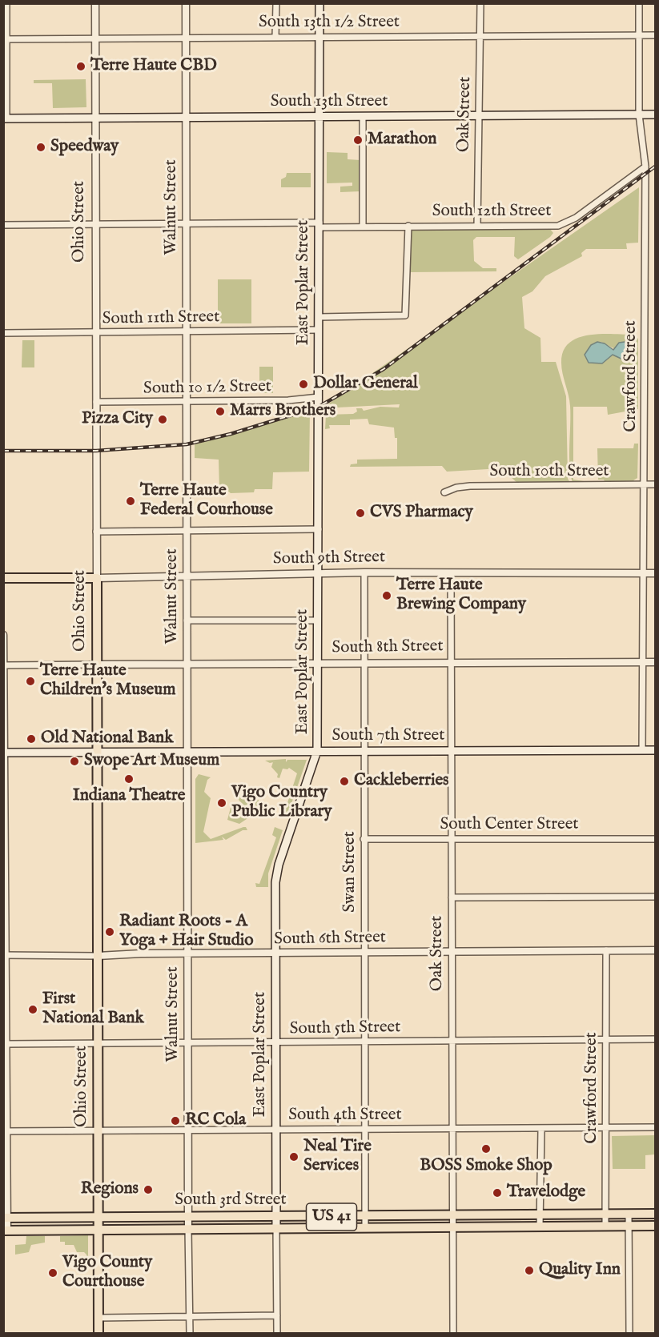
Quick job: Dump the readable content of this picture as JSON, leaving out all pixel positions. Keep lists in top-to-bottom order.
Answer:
{
  "streets": {
    "main road": [
      "South 13th Street",
      "Ohio Street",
      "East Poplar Street",
      "South 9th Street",
      "South 7th Street",
      "South 3rd Street",
      "US 41"
    ],
    "street": [
      "South 13th 1/2 Street",
      "Oak Street",
      "Walnut Street",
      "South 12th Street",
      "South 11th Street",
      "Crawford Street",
      "South 10 1/2 Street",
      "South 10th Street",
      "South 8th Street",
      "South Center Street",
      "Swan Street",
      "South 6th Street",
      "South 5th Street",
      "South 4th Street"
    ]
  },
  "crossings": [
    ["South 13th 1/2 Street", "Oak Street"],
    ["South 13th 1/2 Street", "Walnut Street"],
    ["South 13th 1/2 Street", "Ohio Street"],
    ["South 13th 1/2 Street", "East Poplar Street"],
    ["South 13th 1/2 Street", "Crawford Street"],
    ["South 13th Street", "Oak Street"],
    ["South 13th Street", "Walnut Street"],
    ["South 13th Street", "Ohio Street"],
    ["South 13th Street", "East Poplar Street"],
    ["South 13th Street", "Crawford Street"],
    ["Oak Street", "South 12th Street"],
    ["Oak Street", "South 9th Street"],
    ["Oak Street", "South 8th Street"],
    ["Oak Street", "South 7th Street"],
    ["Oak Street", "South Center Street"],
    ["Oak Street", "South 6th Street"],
    ["Oak Street", "South 5th Street"],
    ["Oak Street", "South 4th Street"],
    ["Oak Street", "South 3rd Street"],
    ["Walnut Street", "South 12th Street"],
    ["Walnut Street", "South 11th Street"],
    ["Walnut Street", "South 10 1/2 Street"],
    ["Walnut Street", "South 9th Street"],
    ["Walnut Street", "South 8th Street"],
    ["Walnut Street", "South 7th Street"],
    ["Walnut Street", "South 6th Street"],
    ["Walnut Street", "South 5th Street"],
    ["Walnut Street", "South 4th Street"],
    ["Walnut Street", "South 3rd Street"],
    ["South 12th Street", "Ohio Street"],
    ["South 12th Street", "East Poplar Street"],
    ["South 12th Street", "Crawford Street"],
    ["Ohio Street", "South 11th Street"],
    ["Ohio Street", "South 10 1/2 Street"],
    ["Ohio Street", "South 9th Street"],
    ["Ohio Street", "South 8th Street"],
    ["Ohio Street", "South 7th Street"],
    ["Ohio Street", "South 6th Street"],
    ["Ohio Street", "South 5th Street"],
    ["Ohio Street", "South 4th Street"],
    ["Ohio Street", "South 3rd Street"],
    ["East Poplar Street", "South 11th Street"],
    ["East Poplar Street", "South 10 1/2 Street"],
    ["East Poplar Street", "South 9th Street"],
    ["East Poplar Street", "South 8th Street"],
    ["East Poplar Street", "South 7th Street"],
    ["East Poplar Street", "South 6th Street"],
    ["East Poplar Street", "South 5th Street"],
    ["East Poplar Street", "South 4th Street"],
    ["East Poplar Street", "South 3rd Street"],
    ["Crawford Street", "South 10th Street"],
    ["Crawford Street", "South 9th Street"],
    ["Crawford Street", "South 8th Street"],
    ["Crawford Street", "South 7th Street"],
    ["Crawford Street", "South 6th Street"],
    ["Crawford Street", "South 5th Street"],
    ["Crawford Street", "South 4th Street"],
    ["Crawford Street", "South 3rd Street"],
    ["South 9th Street", "Swan Street"],
    ["South 8th Street", "Swan Street"],
    ["South 7th Street", "Swan Street"],
    ["South Center Street", "Swan Street"],
    ["Swan Street", "South 6th Street"],
    ["Swan Street", "South 5th Street"],
    ["Swan Street", "South 4th Street"],
    ["Swan Street", "South 3rd Street"]
  ],
  "places": [
    "Terre Haute CBD",
    "Marathon",
    "Speedway",
    "Dollar General",
    "Marrs Brothers",
    "Pizza City",
    "Terre Haute Federal Courhouse",
    "CVS Pharmacy",
    "Terre Haute Brewing Company",
    "Terre Haute Children's Museum",
    "Old National Bank",
    "Swope Art Museum",
    "Indiana Theatre",
    "Cackleberries",
    "Vigo Country Public Library",
    "Radiant Roots - A Yoga + Hair Studio",
    "First National Bank",
    "RC Cola",
    "BOSS Smoke Shop",
    "Neal Tire Services",
    "Regions",
    "Travelodge",
    "Quality Inn",
    "Vigo County Courthouse"
  ]
}
